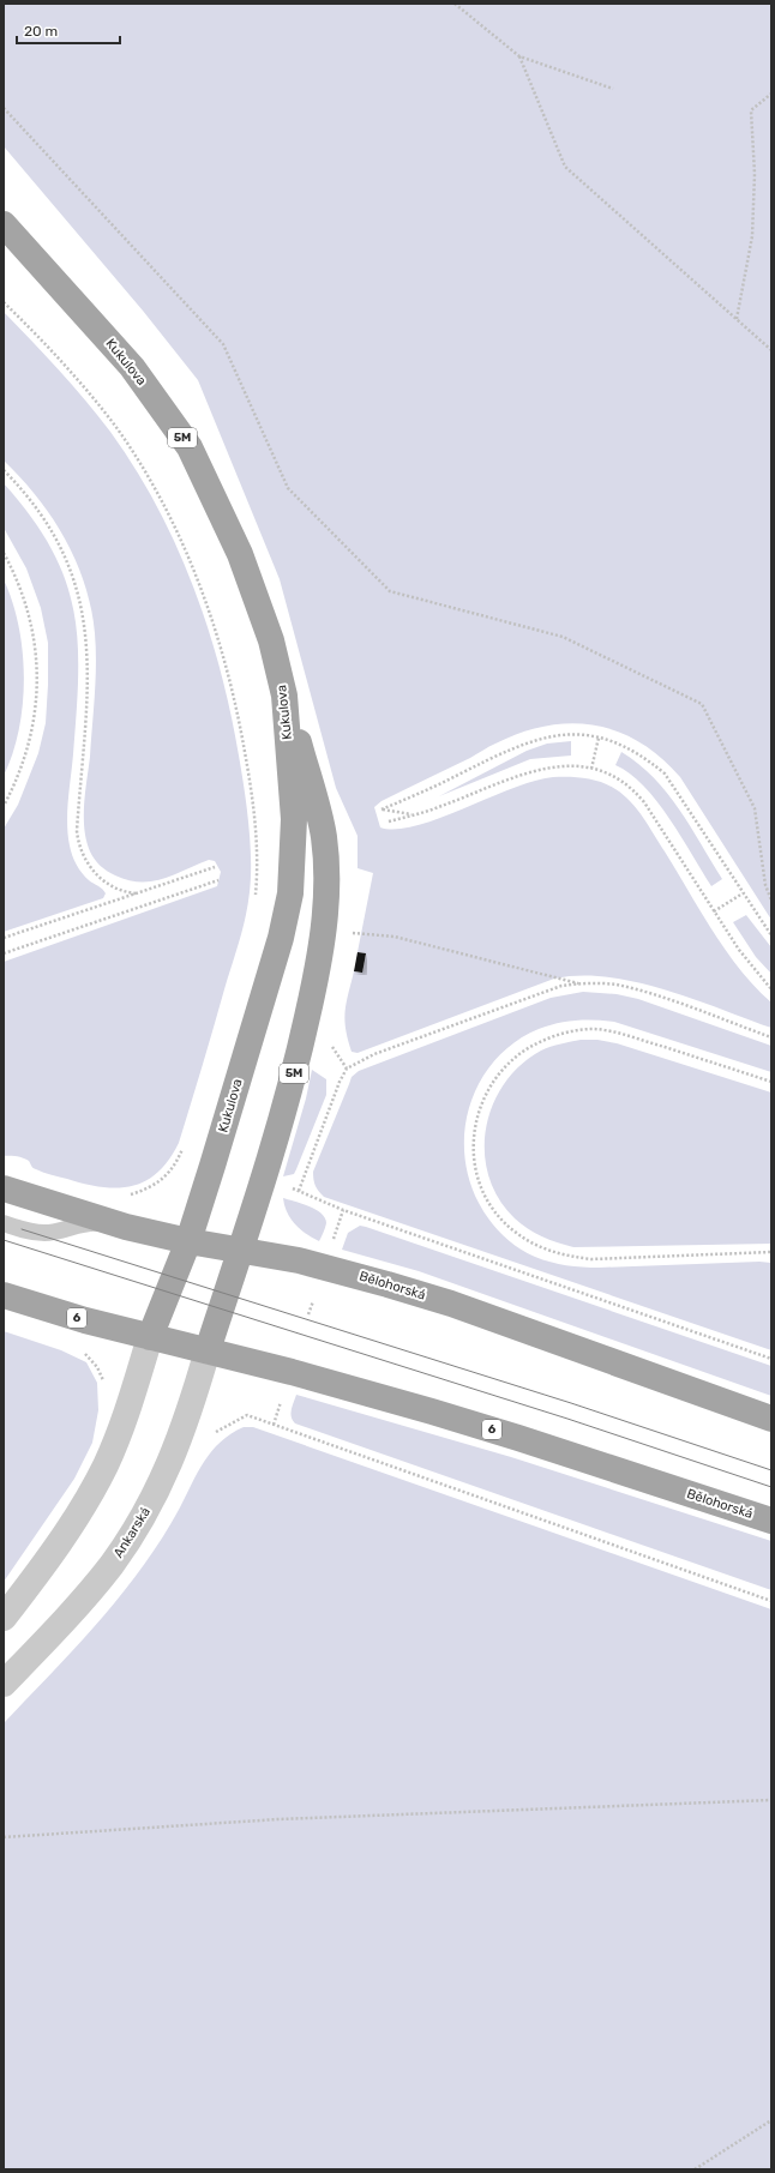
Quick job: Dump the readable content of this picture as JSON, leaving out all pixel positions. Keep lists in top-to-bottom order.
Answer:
{
  "streets": {
    "main road": [
      "Kukulova",
      "5M",
      "Bělohorská",
      "6"
    ],
    "street": ["Ankarská"]
  },
  "crossings": [
    ["Kukulova", "5M"],
    ["Kukulova", "Bělohorská"],
    ["5M", "Bělohorská"],
    ["5M", "Ankarská"],
    ["Bělohorská", "Ankarská"]
  ],
  "scale_bar": "20 m"
}
